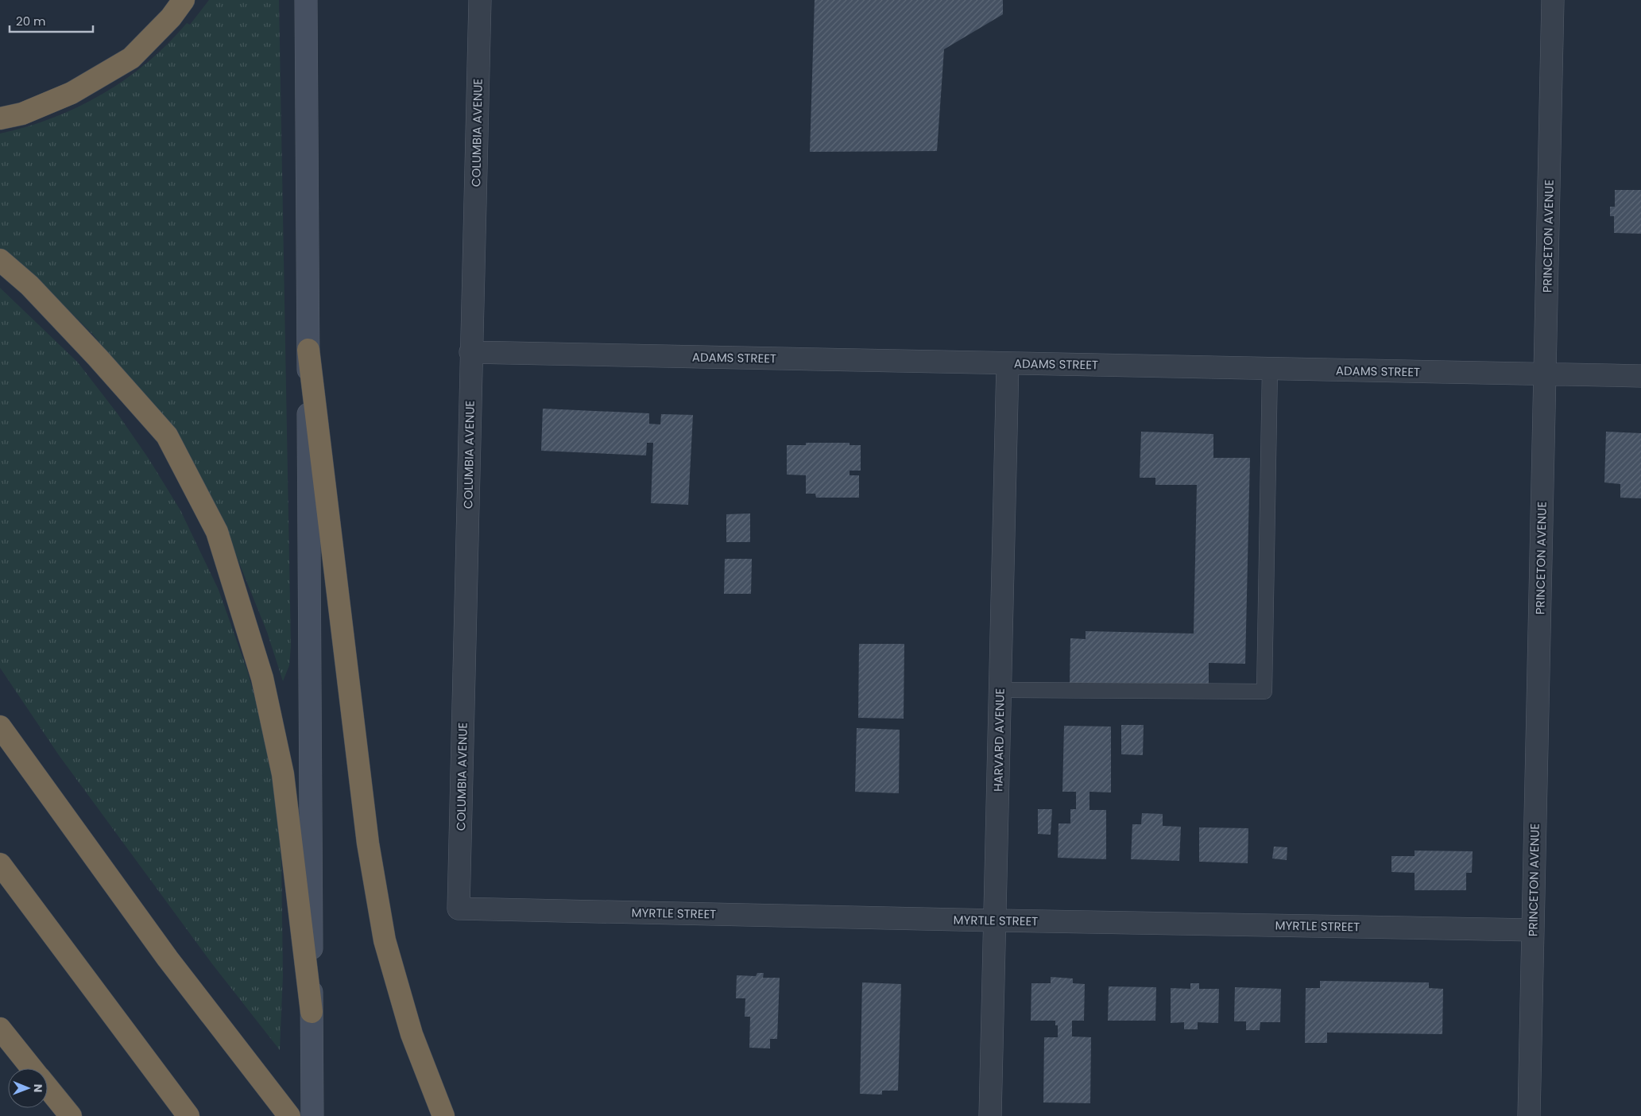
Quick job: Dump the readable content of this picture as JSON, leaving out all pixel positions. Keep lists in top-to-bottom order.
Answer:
{
  "streets": {
    "street": [
      "COLUMBIA AVENUE",
      "PRINCETON AVENUE",
      "ADAMS STREET",
      "HARVARD AVENUE",
      "MYRTLE STREET"
    ]
  },
  "crossings": [
    ["COLUMBIA AVENUE", "ADAMS STREET"],
    ["COLUMBIA AVENUE", "MYRTLE STREET"],
    ["PRINCETON AVENUE", "ADAMS STREET"],
    ["PRINCETON AVENUE", "MYRTLE STREET"],
    ["ADAMS STREET", "HARVARD AVENUE"],
    ["HARVARD AVENUE", "MYRTLE STREET"]
  ],
  "scale_bar": "20 m",
  "north": "right"
}
